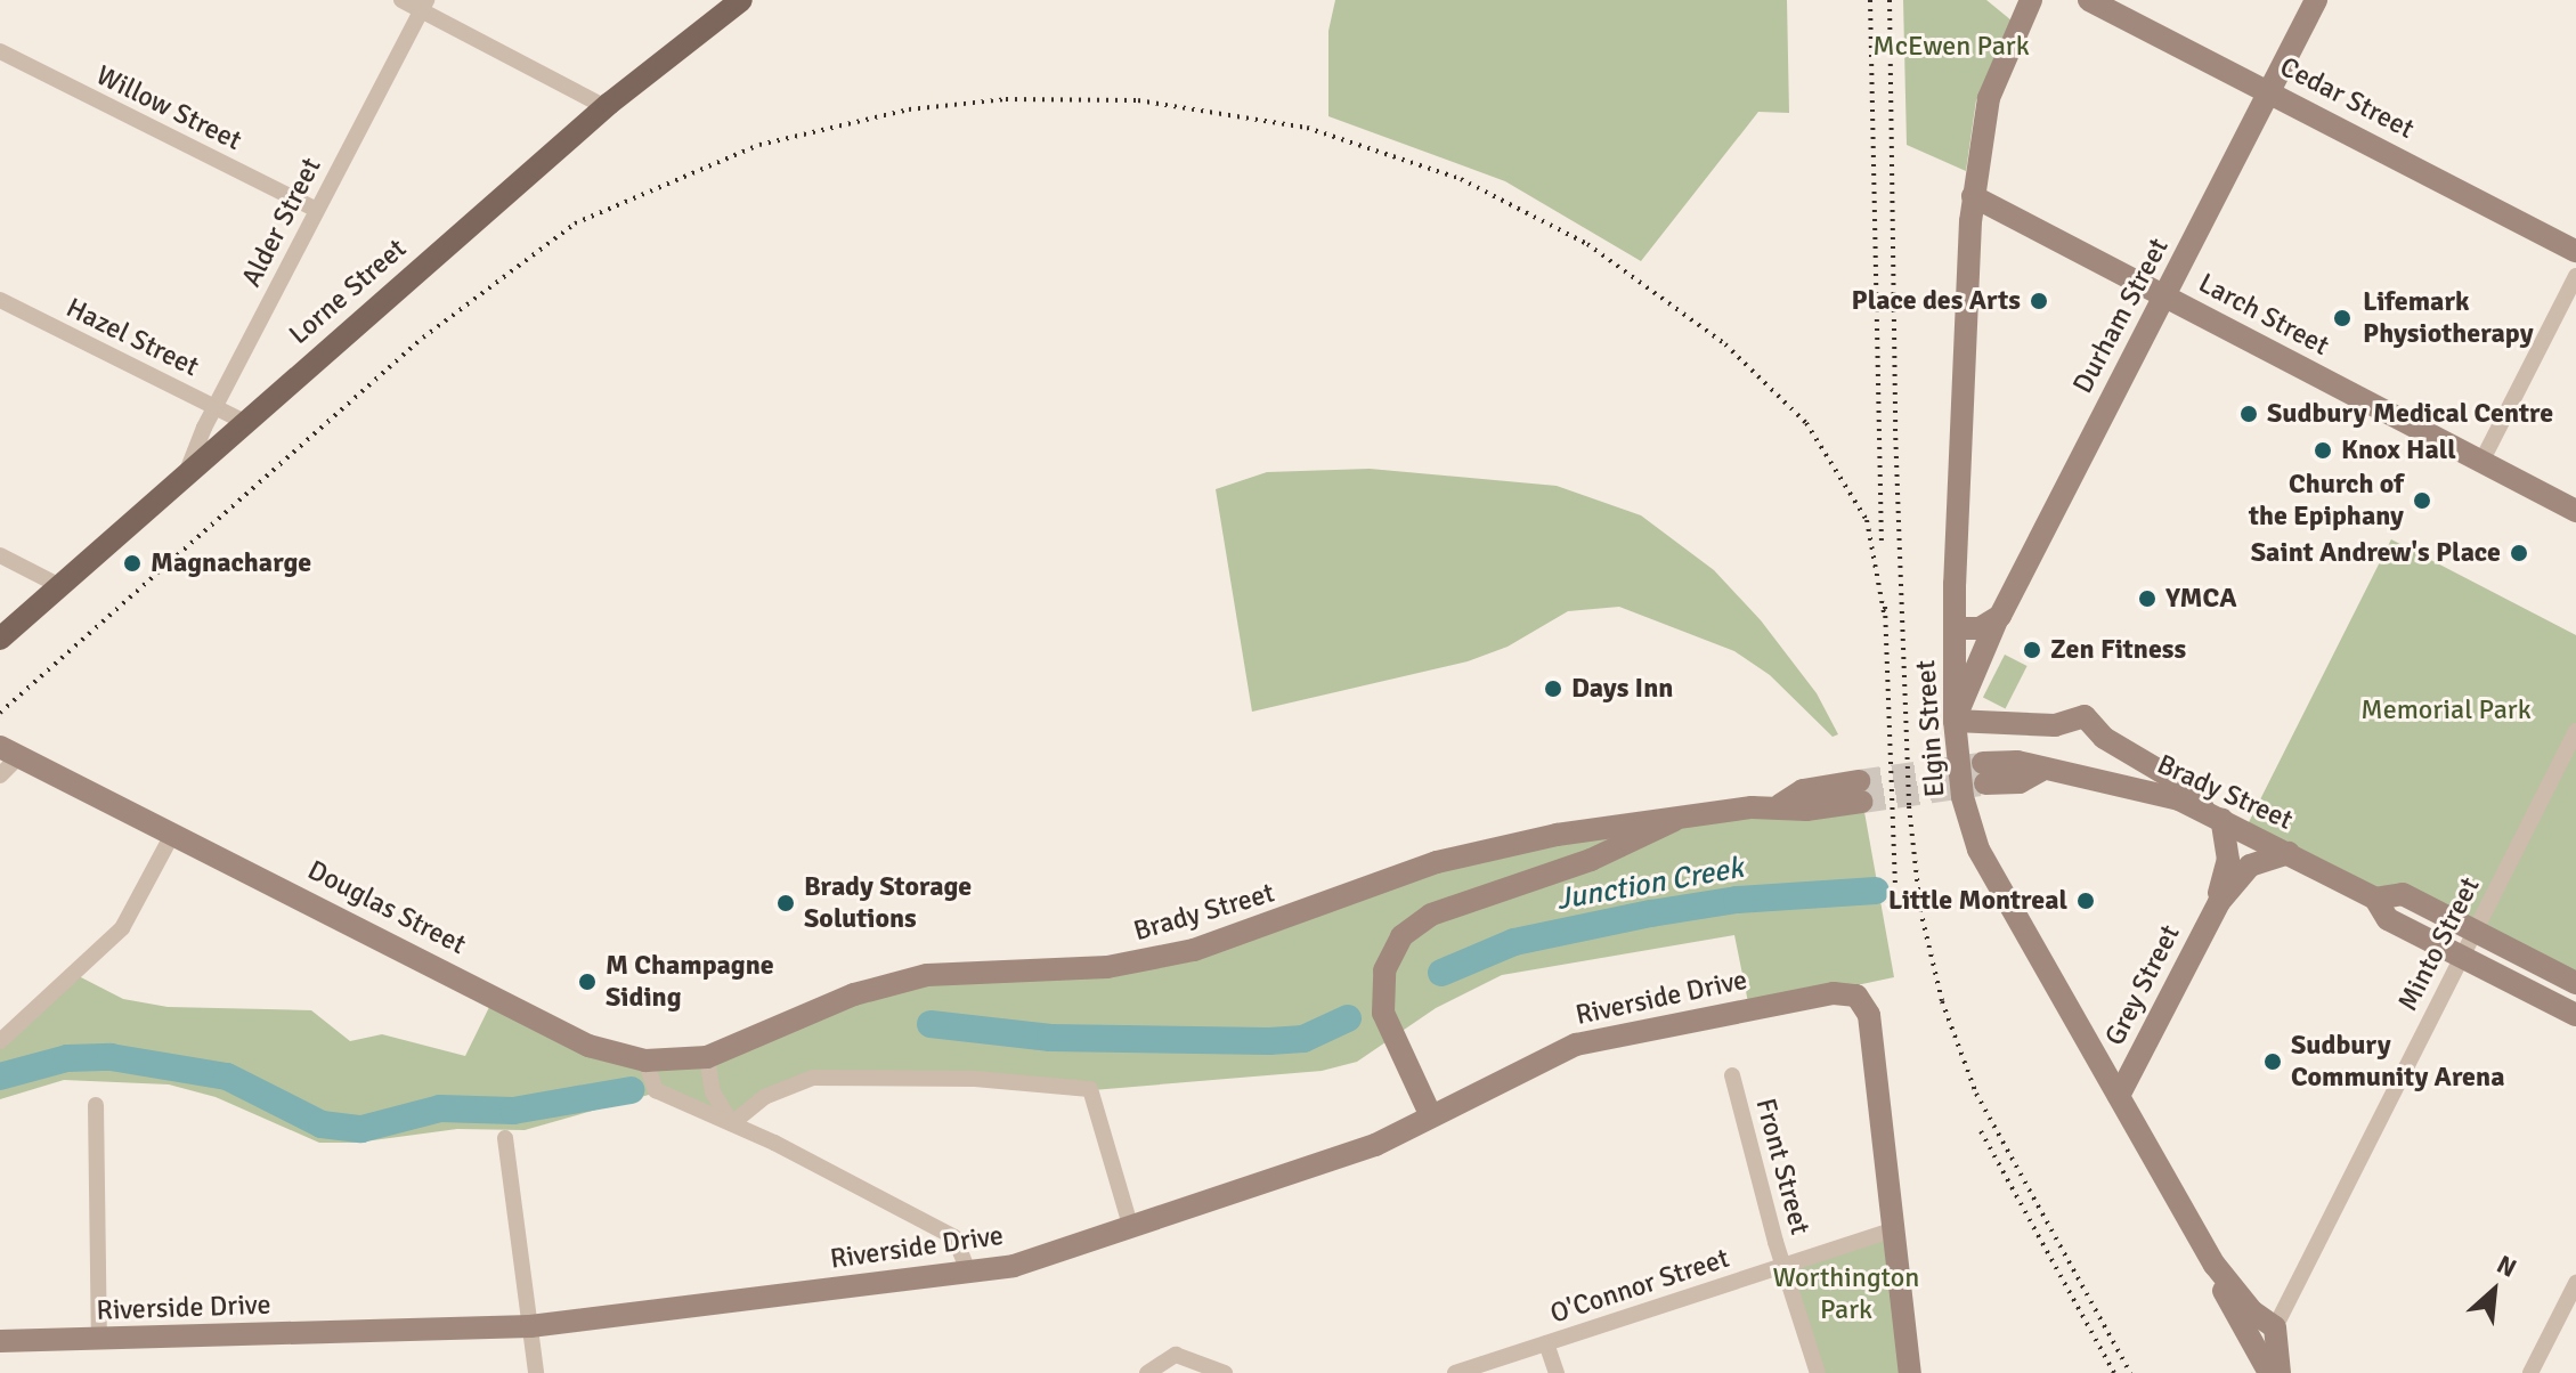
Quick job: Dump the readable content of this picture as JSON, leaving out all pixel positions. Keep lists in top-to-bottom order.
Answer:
{
  "streets": {
    "main road": ["Lorne Street"],
    "street": [
      "Cedar Street",
      "Willow Street",
      "Alder Street",
      "Larch Street",
      "Durham Street",
      "Hazel Street",
      "Elgin Street",
      "Brady Street",
      "Douglas Street",
      "Minto Street",
      "Grey Street",
      "Riverside Drive",
      "Front Street",
      "O'Connor Street"
    ]
  },
  "crossings": [
    ["Cedar Street", "Durham Street"],
    ["Willow Street", "Alder Street"],
    ["Alder Street", "Lorne Street"],
    ["Alder Street", "Hazel Street"],
    ["Lorne Street", "Hazel Street"],
    ["Larch Street", "Durham Street"],
    ["Larch Street", "Elgin Street"],
    ["Durham Street", "Elgin Street"],
    ["Elgin Street", "Minto Street"],
    ["Elgin Street", "Grey Street"],
    ["Brady Street", "Douglas Street"],
    ["Brady Street", "Minto Street"],
    ["Riverside Drive", "O'Connor Street"],
    ["Front Street", "O'Connor Street"]
  ],
  "water": ["Junction Creek"],
  "parks": ["McEwen Park", "Memorial Park", "Worthington Park"],
  "places": [
    "Place des Arts",
    "Lifemark Physiotherapy",
    "Sudbury Medical Centre",
    "Knox Hall",
    "Church of the Epiphany",
    "Saint Andrew's Place",
    "Magnacharge",
    "YMCA",
    "Zen Fitness",
    "Days Inn",
    "Little Montreal",
    "Brady Storage Solutions",
    "M Champagne Siding",
    "Sudbury Community Arena"
  ],
  "north": "top right"
}
